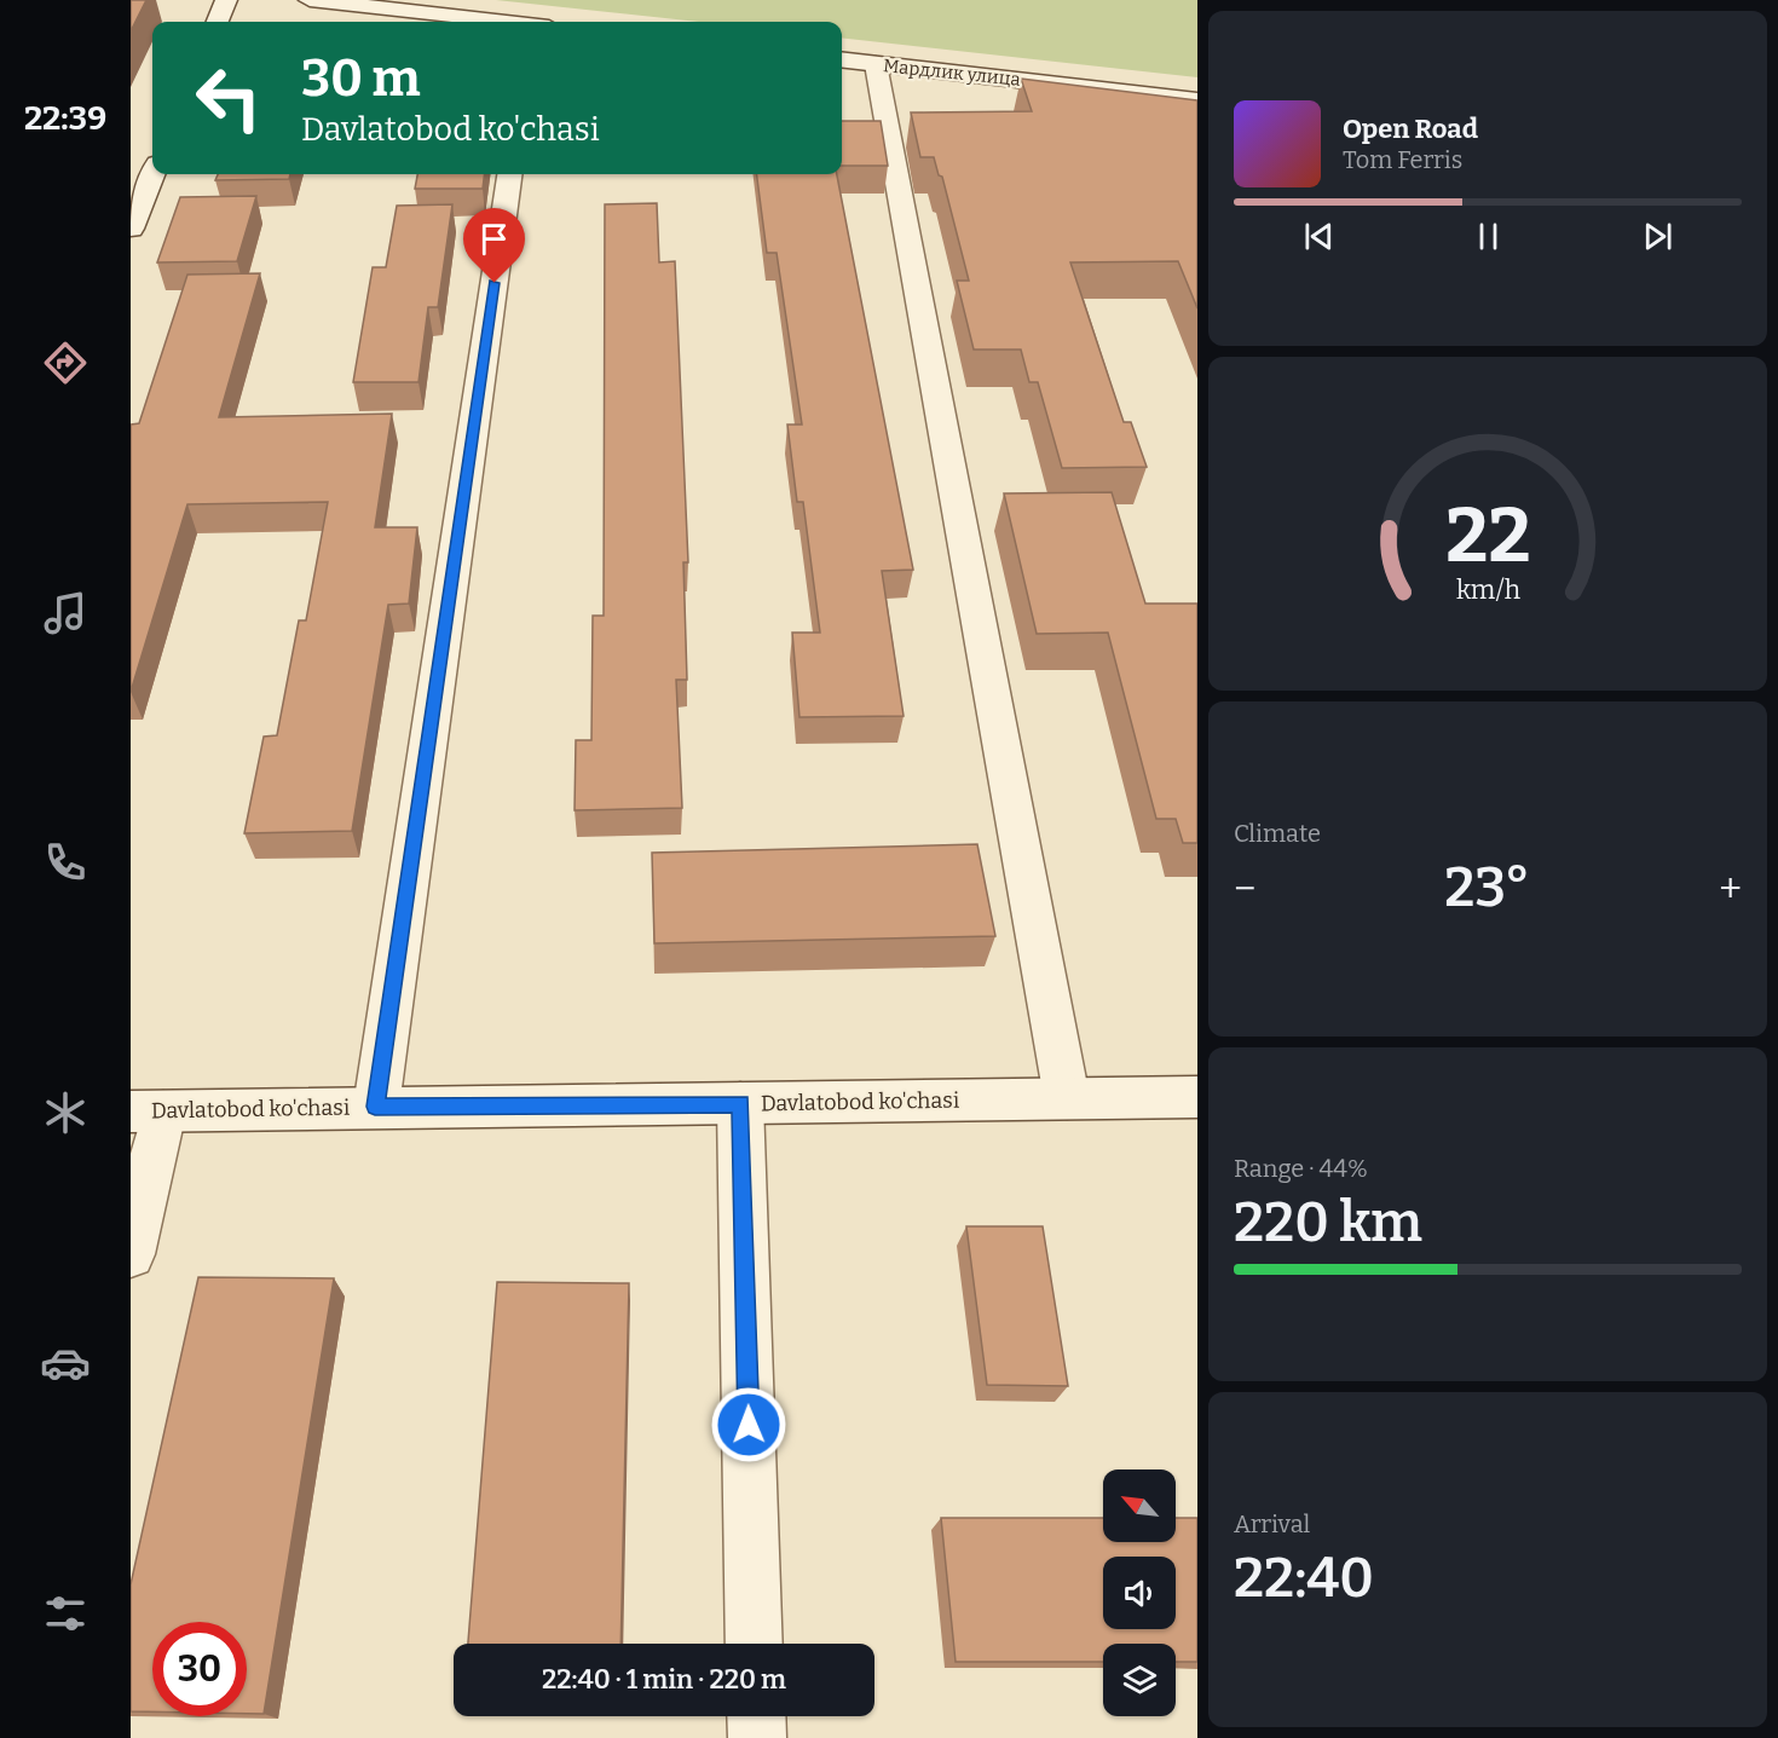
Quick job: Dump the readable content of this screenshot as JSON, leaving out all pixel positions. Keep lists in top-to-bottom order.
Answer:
{
  "streets": {
    "street": ["Мардлик улица", "Davlatobod ko'chasi"]
  },
  "north": "top left",
  "page": {
    "tabs": "22:39",
    "turn": ["30 m", "Davlatobod ko'chasi"],
    "song": ["Open Road", "Tom Ferris"],
    "tile": [
      "Climate",
      ["Range · 44%", "220 km"],
      ["Arrival", "22:40"]
    ],
    "heat": ["−", "23°", "+"],
    "limit": "30",
    "trip": "22:40 · 1 min · 220 m",
    "gauge": ["22", "km/h"]
  }
}
